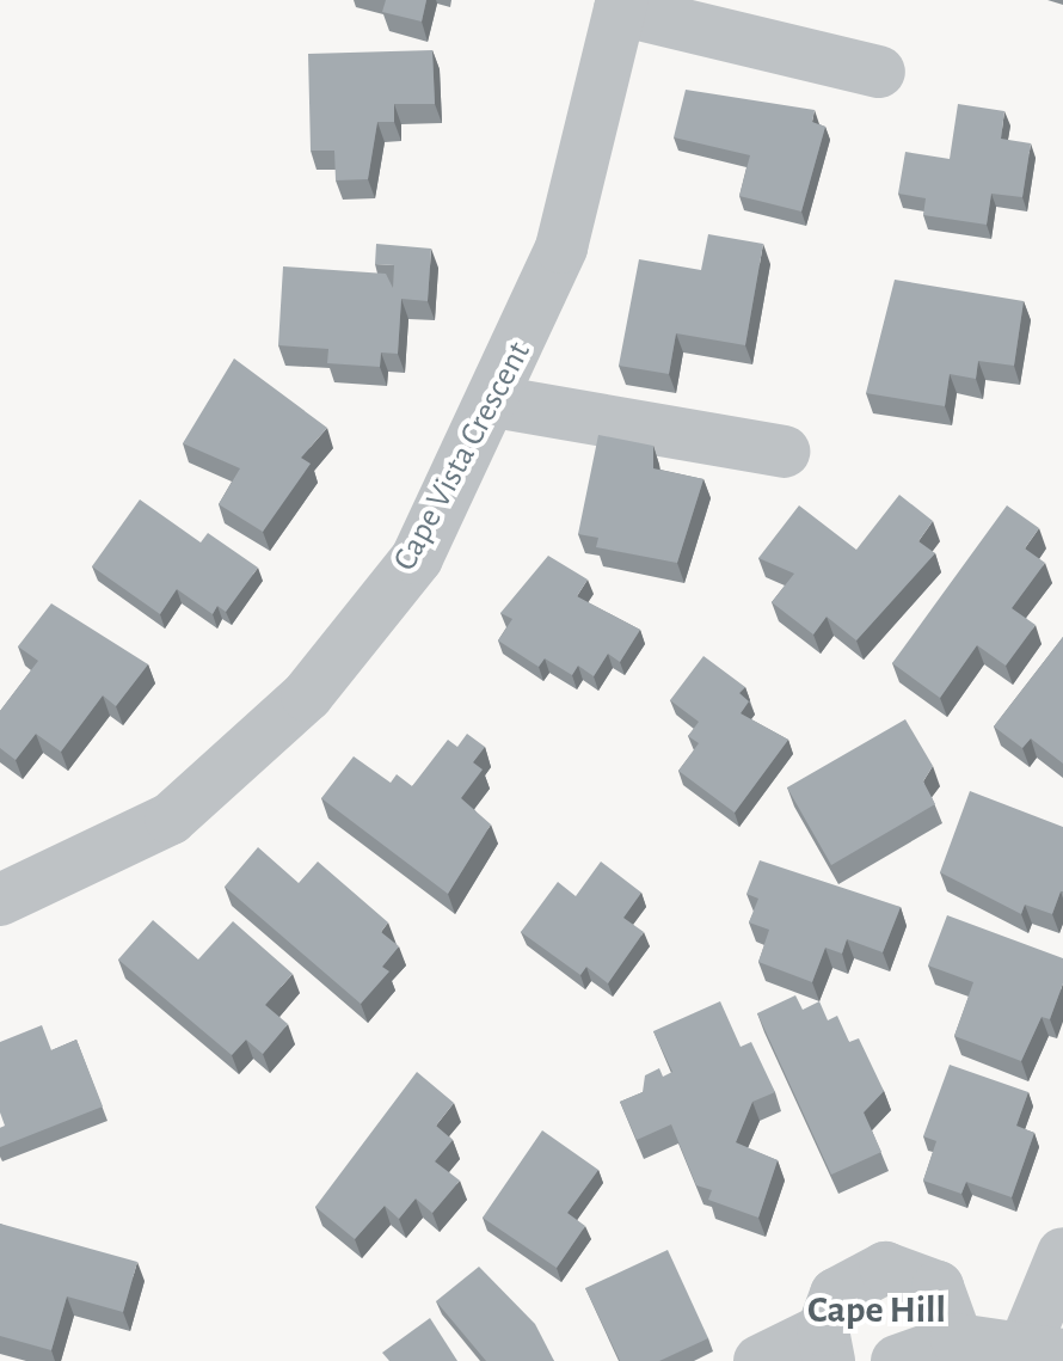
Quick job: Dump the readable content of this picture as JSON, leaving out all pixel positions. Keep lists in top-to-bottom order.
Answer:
{
  "streets": {
    "street": ["Cape Vista Crescent"]
  },
  "districts": ["Cape Hill"]
}
